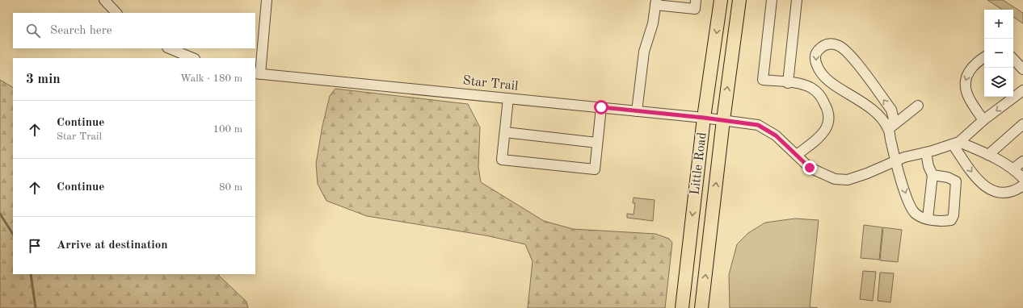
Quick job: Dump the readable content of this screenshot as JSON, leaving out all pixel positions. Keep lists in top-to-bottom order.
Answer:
{
  "streets": {
    "main road": ["Little Road"],
    "street": ["Star Trail"]
  },
  "crossings": [
    ["Star Trail", "Little Road"]
  ],
  "page": {
    "map_buttons": ["+", "−"],
    "search": "Search here",
    "heading": ["3 min", "Walk · 180 m"],
    "list": [
      ["Continue", "Star Trail", "100 m"],
      ["Continue", "80 m"],
      "Arrive at destination"
    ]
  }
}
